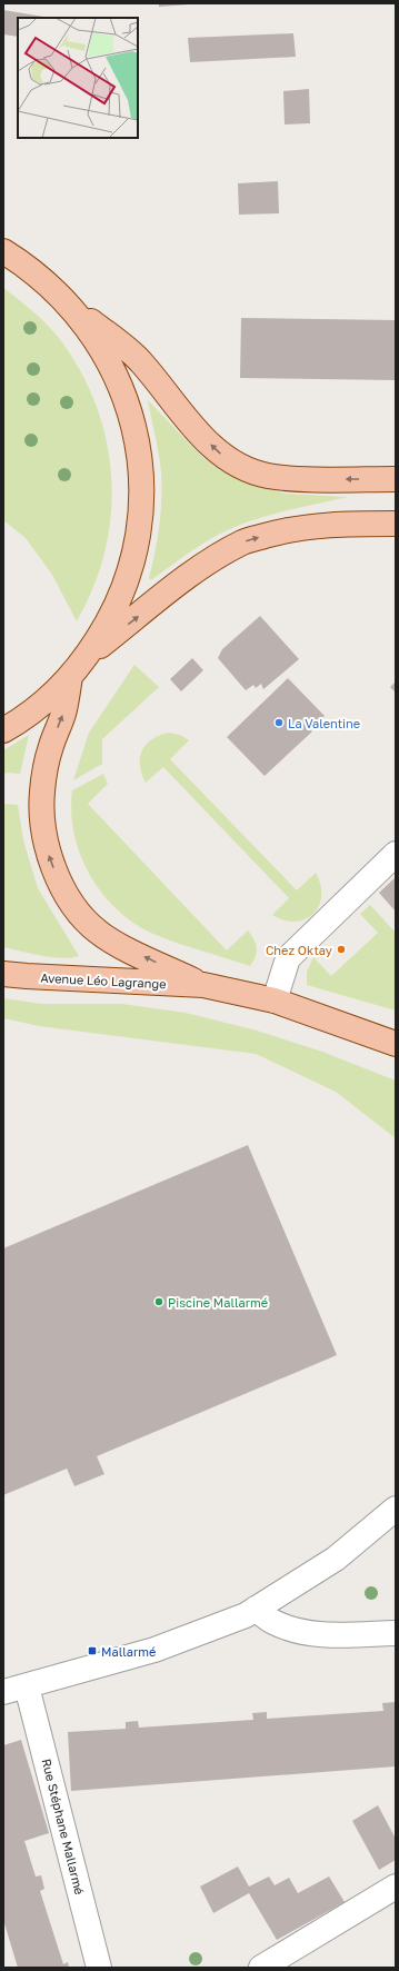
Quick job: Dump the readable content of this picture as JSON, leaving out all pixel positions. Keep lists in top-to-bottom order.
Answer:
{
  "streets": {
    "main road": ["Avenue Léo Lagrange"],
    "street": ["Rue Stéphane Mallarmé"]
  },
  "one_way": ["Avenue Léo Lagrange"],
  "places": {
    "other": ["La Valentine", "Chez Oktay", "Piscine Mallarmé"],
    "transit": ["Mallarmé"]
  }
}
